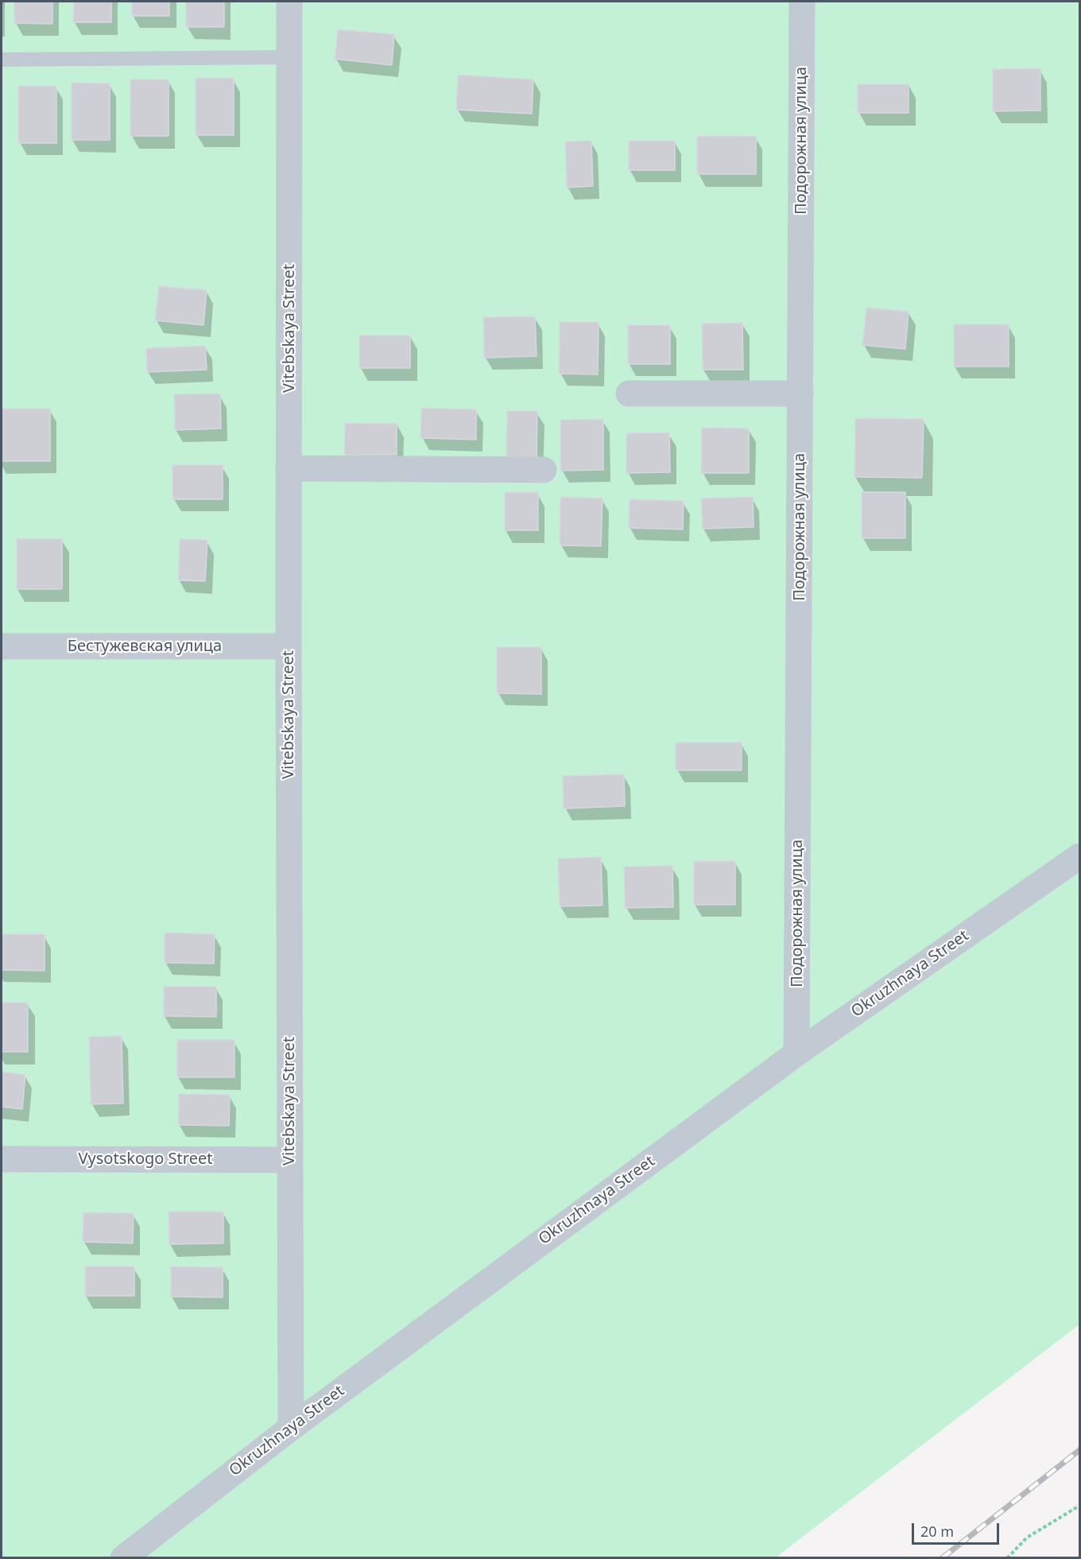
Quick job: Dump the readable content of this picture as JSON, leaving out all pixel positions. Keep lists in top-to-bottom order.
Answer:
{
  "streets": {
    "street": [
      "Подорожная улица",
      "Vitebskaya Street",
      "Бестужевская улица",
      "Okruzhnaya Street",
      "Vysotskogo Street"
    ]
  },
  "crossings": [
    ["Подорожная улица", "Okruzhnaya Street"],
    ["Vitebskaya Street", "Бестужевская улица"],
    ["Vitebskaya Street", "Okruzhnaya Street"],
    ["Vitebskaya Street", "Vysotskogo Street"]
  ],
  "scale_bar": "20 m"
}
